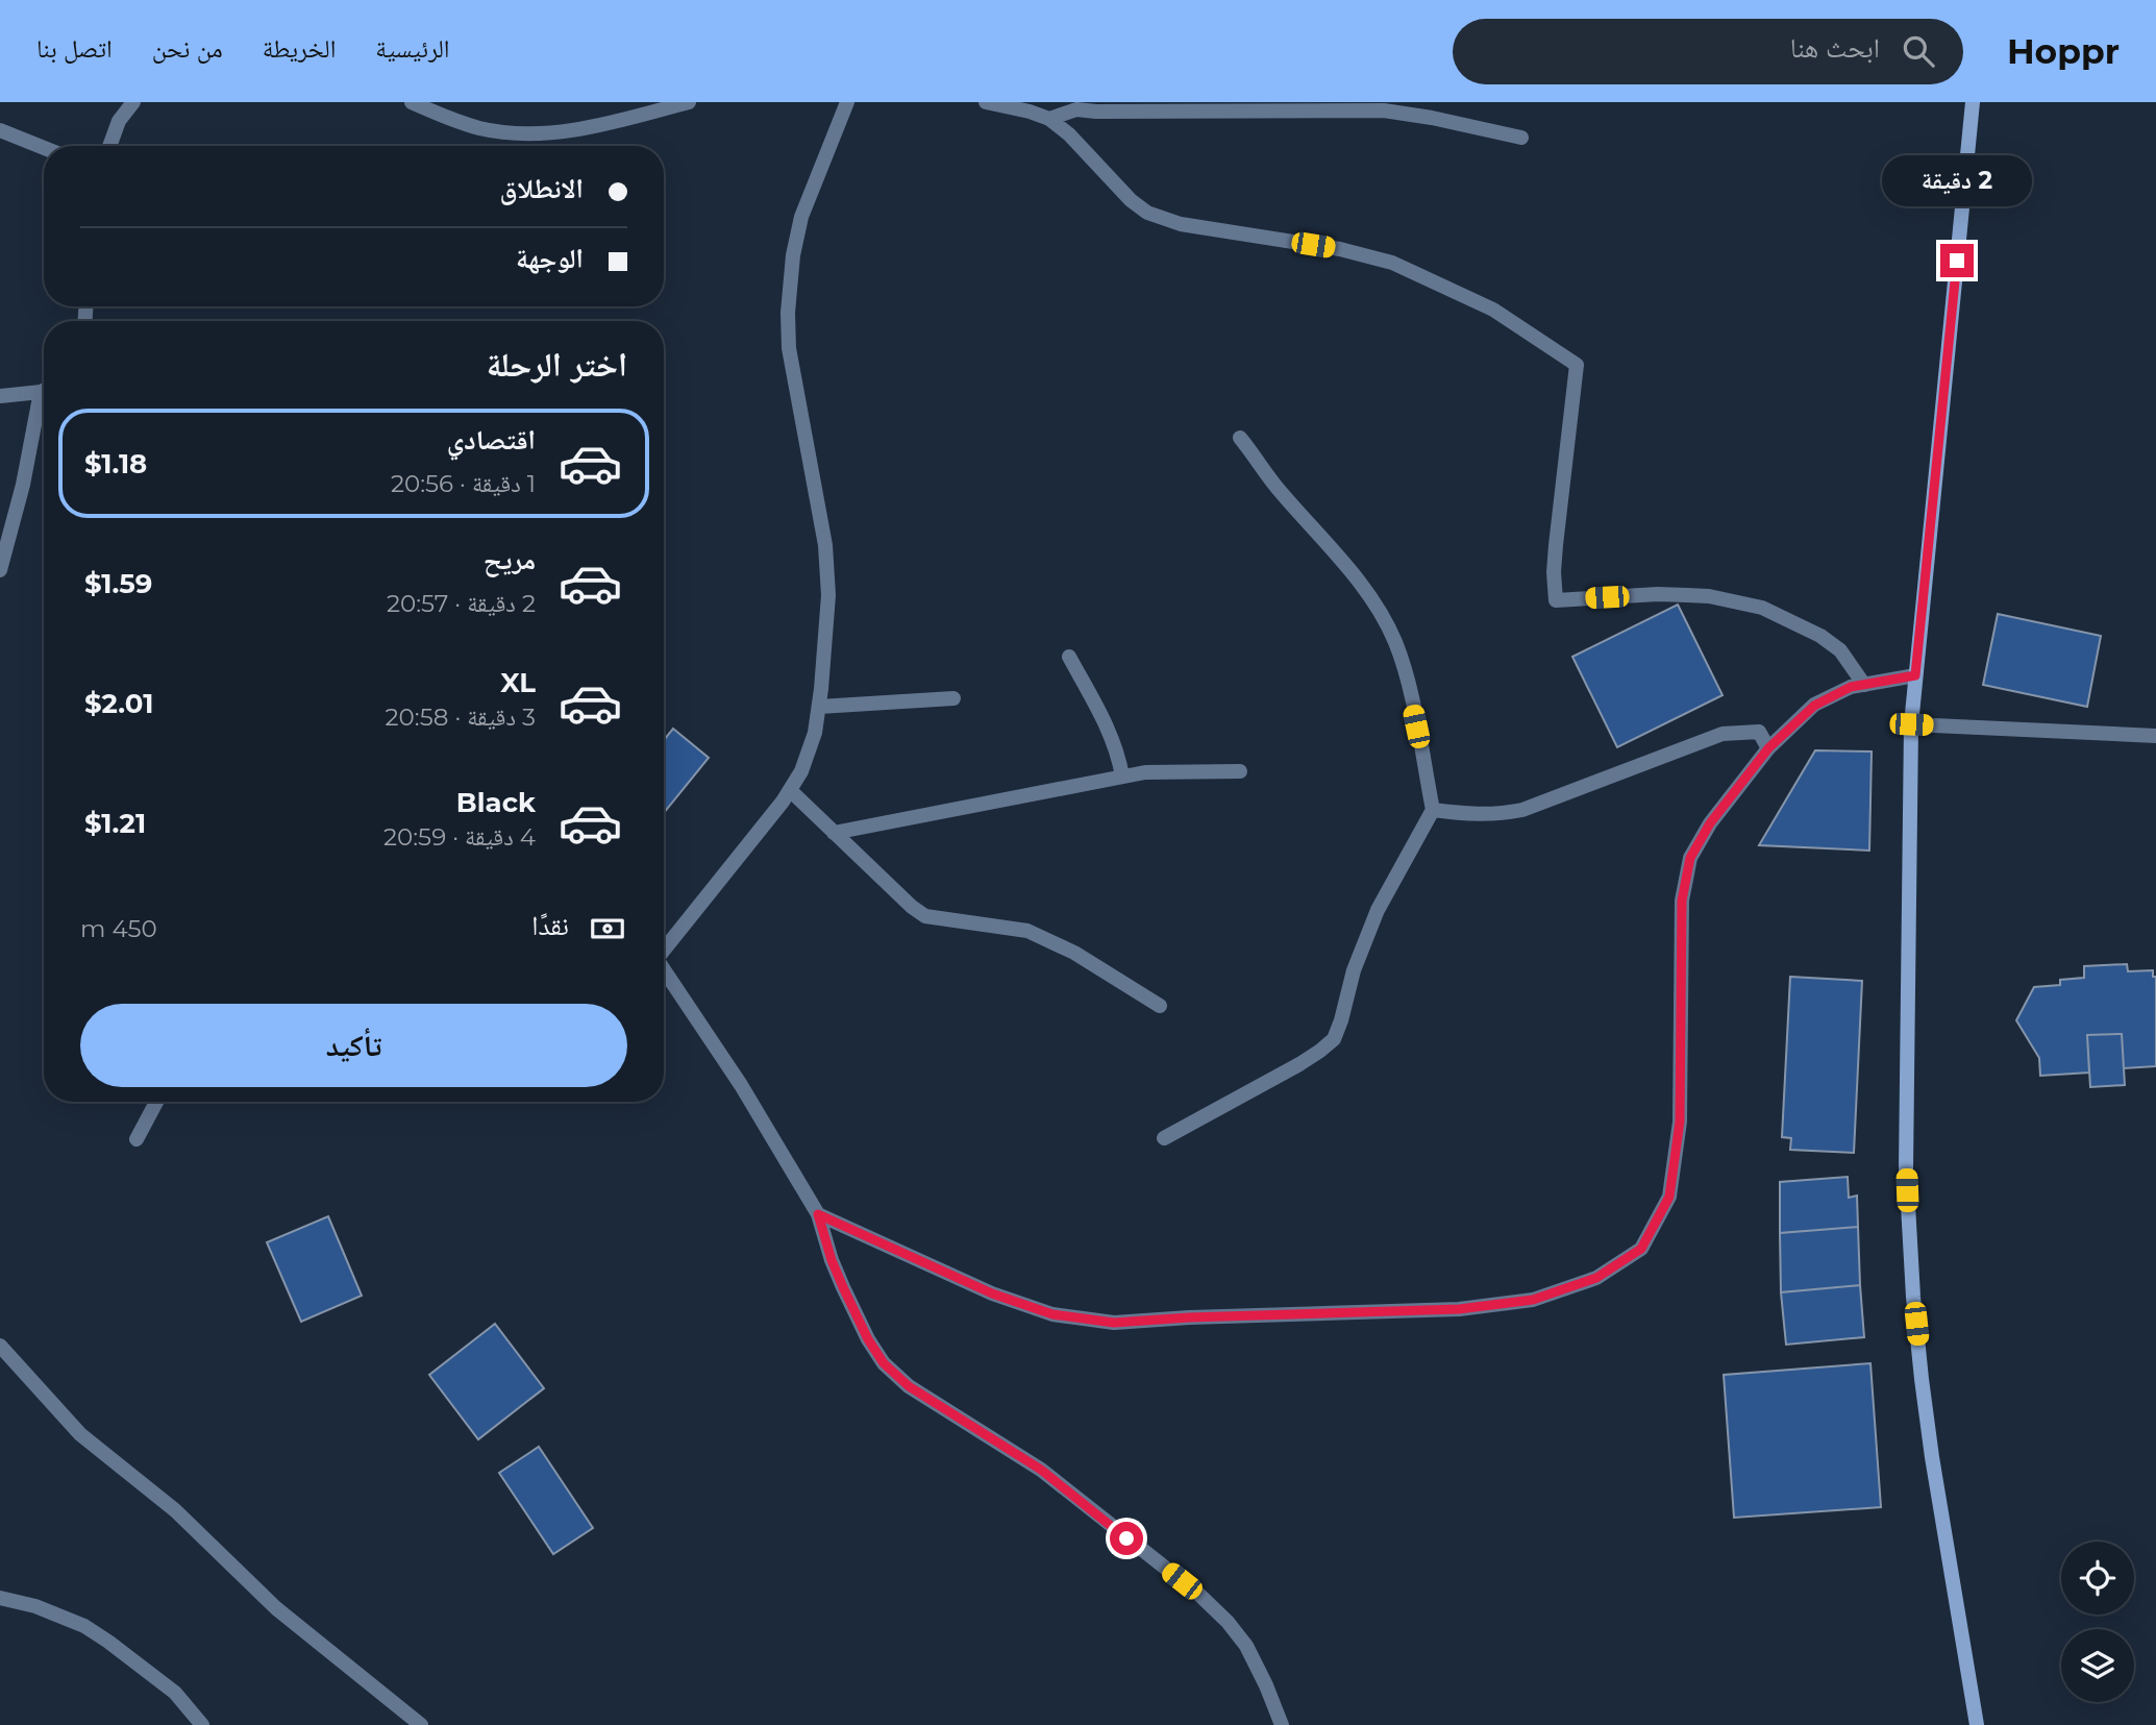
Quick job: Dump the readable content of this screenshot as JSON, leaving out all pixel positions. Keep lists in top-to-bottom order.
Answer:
{
  "page": {
    "header": "Hoppr",
    "search": "ابحث هنا",
    "nav": [
      "الرئيسية",
      "الخريطة",
      "من نحن",
      "اتصل بنا"
    ],
    "banner": ["الانطلاق", "الوجهة"],
    "bubble": "2 دقيقة",
    "heading": "اختر الرحلة",
    "list": [
      {
        "name": "اقتصادي",
        "note": "1 دقيقة · 20:56",
        "value": "$1.18"
      },
      {
        "name": "مريح",
        "note": "2 دقيقة · 20:57",
        "value": "$1.59"
      },
      {
        "name": "XL",
        "note": "3 دقيقة · 20:58",
        "value": "$2.01"
      },
      {
        "name": "Black",
        "note": "4 دقيقة · 20:59",
        "value": "$1.21"
      }
    ],
    "pay": ["نقدًا", "450 m"],
    "buttons": "تأكيد"
  }
}
